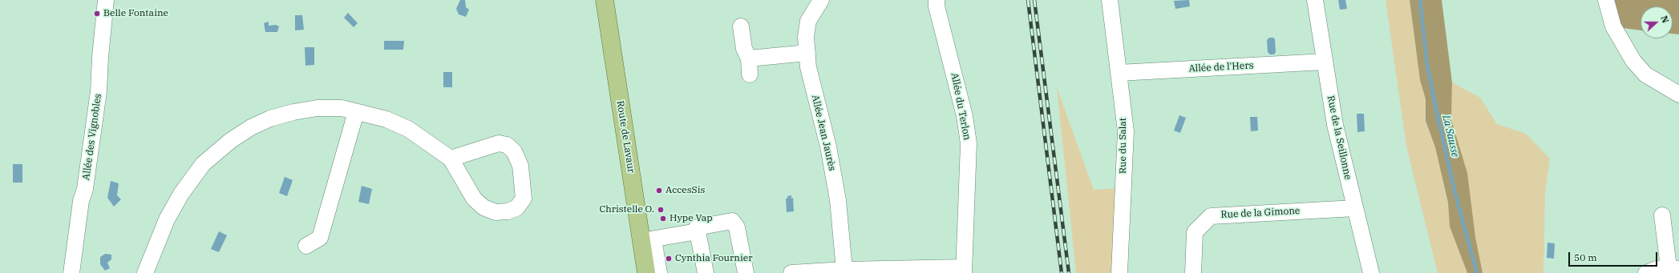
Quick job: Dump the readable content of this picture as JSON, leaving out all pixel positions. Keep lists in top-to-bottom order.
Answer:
{
  "streets": {
    "main road": ["Route de Lavaur"],
    "street": [
      "Allée de l'Hers",
      "Allée du Terlon",
      "Allée Jean Jaurès",
      "Allée des Vignobles",
      "Rue de la Seillonne",
      "Rue du Salat",
      "Rue de la Gimone"
    ]
  },
  "crossings": [
    ["Allée de l'Hers", "Rue de la Seillonne"],
    ["Allée de l'Hers", "Rue du Salat"],
    ["Rue de la Seillonne", "Rue de la Gimone"]
  ],
  "water": ["La Sausse"],
  "places": [
    "Belle Fontaine",
    "AccesSis",
    "Christelle O.",
    "Hype Vap",
    "Cynthia Fournier"
  ],
  "scale_bar": "50 m",
  "north": "right"
}
